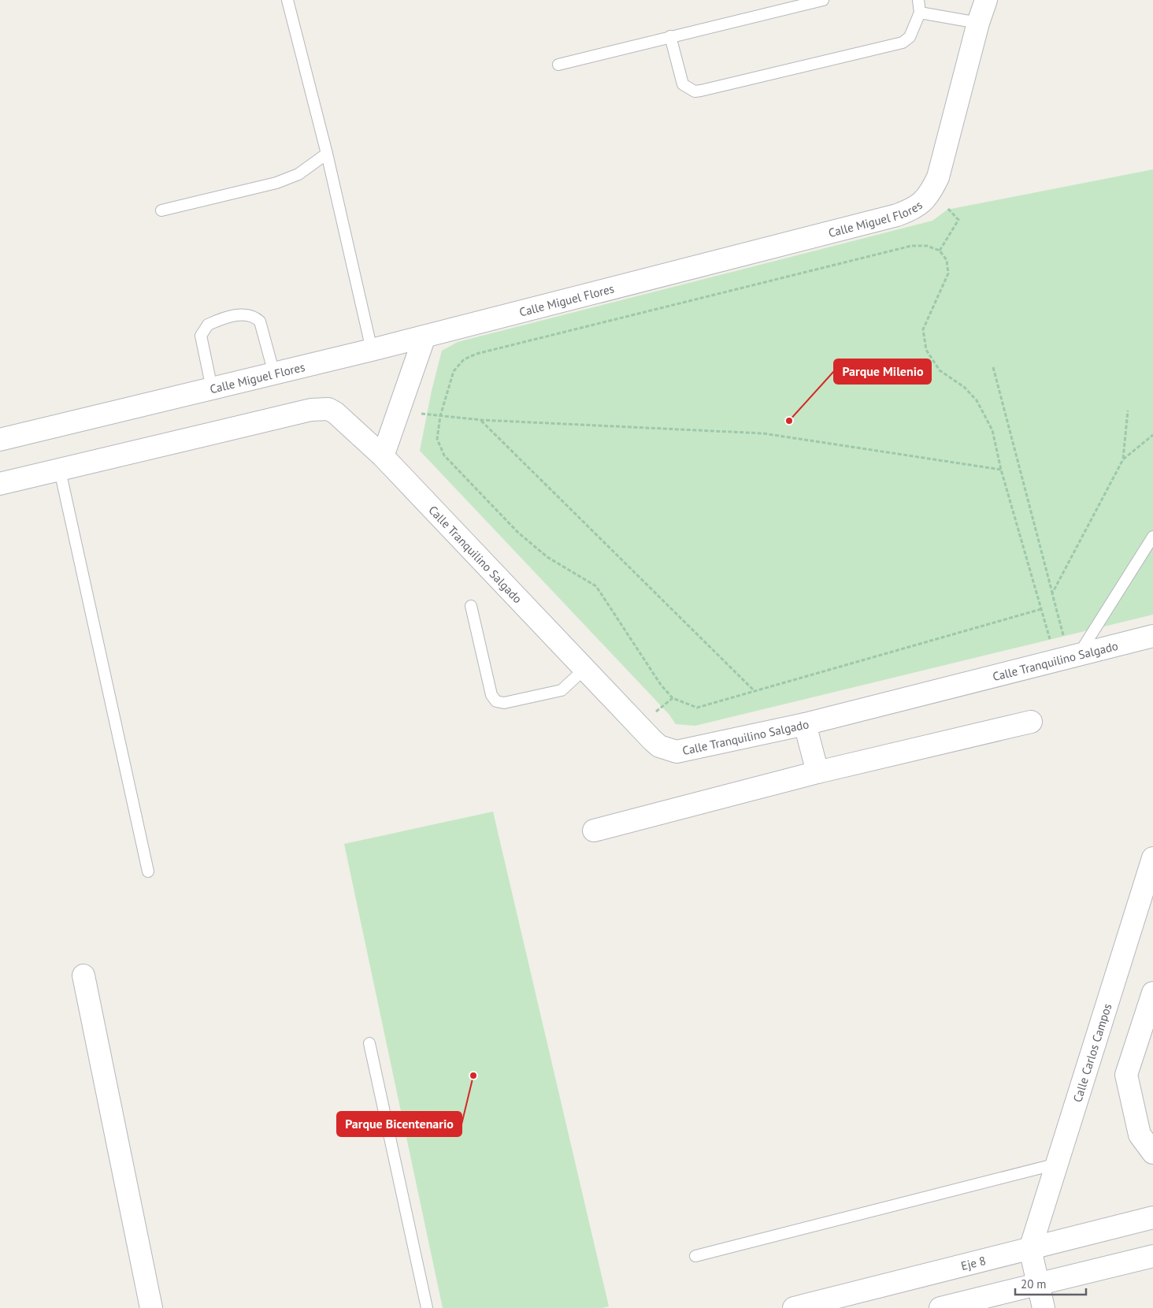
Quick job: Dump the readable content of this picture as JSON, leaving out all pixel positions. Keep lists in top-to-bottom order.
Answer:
{
  "streets": {
    "street": [
      "Calle Miguel Flores",
      "Calle Tranquilino Salgado",
      "Calle Carlos Campos",
      "Eje 8"
    ]
  },
  "crossings": [
    ["Calle Carlos Campos", "Eje 8"]
  ],
  "places": ["Parque Milenio", "Parque Bicentenario"],
  "scale_bar": "20 m"
}
